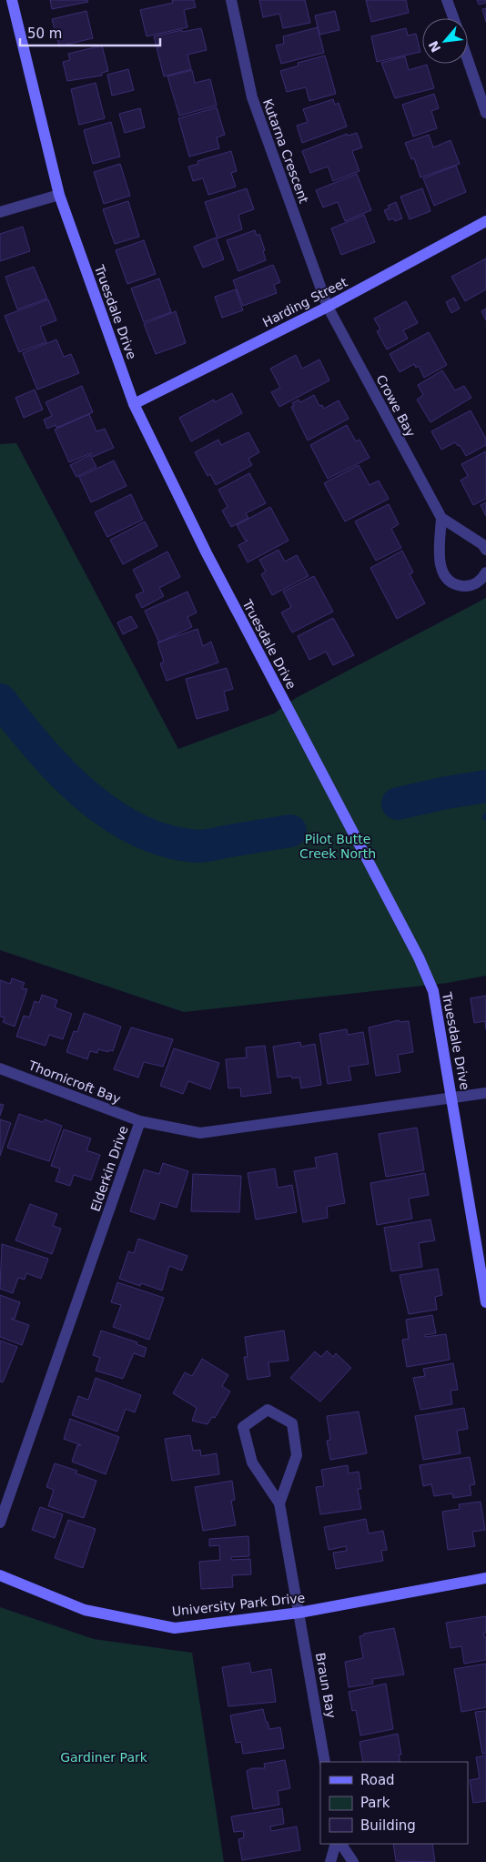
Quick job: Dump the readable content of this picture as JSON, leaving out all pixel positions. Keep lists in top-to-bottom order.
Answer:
{
  "streets": {
    "street": [
      "Kutarna Crescent",
      "Harding Street",
      "Truesdale Drive",
      "Crowe Bay",
      "Thornicroft Bay",
      "Elderkin Drive",
      "University Park Drive",
      "Braun Bay"
    ]
  },
  "crossings": [
    ["Kutarna Crescent", "Harding Street"],
    ["Kutarna Crescent", "Crowe Bay"],
    ["Harding Street", "Truesdale Drive"],
    ["Harding Street", "Crowe Bay"],
    ["Truesdale Drive", "Elderkin Drive"],
    ["Thornicroft Bay", "Elderkin Drive"],
    ["University Park Drive", "Braun Bay"]
  ],
  "parks": ["Pilot Butte Creek North", "Gardiner Park"],
  "legend": ["Road", "Park", "Building"],
  "scale_bar": "50 m",
  "north": "bottom left"
}
